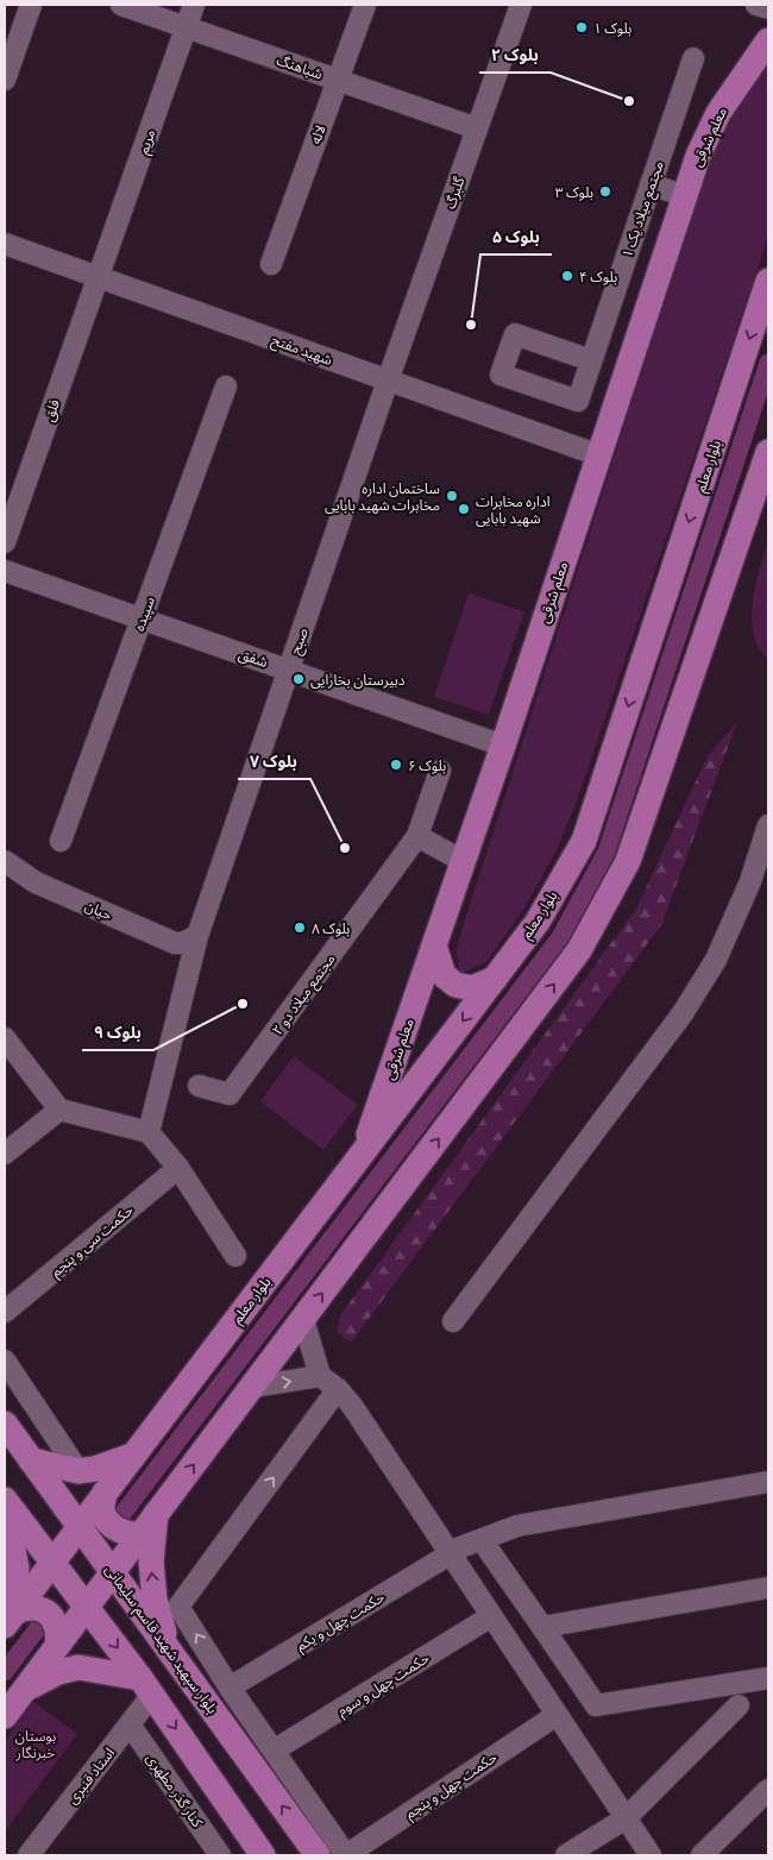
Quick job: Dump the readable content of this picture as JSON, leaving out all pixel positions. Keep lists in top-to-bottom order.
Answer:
{
  "streets": {
    "main road": ["معلم شرقی", "بلوار معلم", "بلوار سپهبد شهید قاسم سلیمانی"],
    "street": [
      "شباهنگ",
      "لاله",
      "مریم",
      "گلبرگ",
      "مجتمع میلاد یک ۱",
      "شهید مفتح",
      "فلق",
      "سپیده",
      "صبح",
      "شفق",
      "حیان",
      "مجتمع میلاد دو ۲",
      "حکمت سی و پنجم",
      "حکمت چهل و یکم",
      "حکمت چهل و سوم",
      "استاد قنبری",
      "حکمت چهل و پنجم",
      "کنار گذر مطهری"
    ]
  },
  "crossings": [
    ["شباهنگ", "لاله"],
    ["شباهنگ", "مریم"],
    ["شباهنگ", "گلبرگ"],
    ["معلم شرقی", "شهید مفتح"],
    ["معلم شرقی", "بلوار معلم"],
    ["معلم شرقی", "شفق"],
    ["مریم", "شهید مفتح"],
    ["مریم", "فلق"],
    ["گلبرگ", "شهید مفتح"],
    ["گلبرگ", "صبح"],
    ["شهید مفتح", "فلق"],
    ["شهید مفتح", "صبح"],
    ["بلوار معلم", "بلوار سپهبد شهید قاسم سلیمانی"],
    ["سپیده", "شفق"],
    ["صبح", "شفق"],
    ["صبح", "حیان"],
    ["استاد قنبری", "کنار گذر مطهری"]
  ],
  "parks": ["بوستان خبرنگار"],
  "places": [
    "بلوک ۱",
    "بلوک ۲",
    "بلوک ۳",
    "بلوک ۴",
    "بلوک ۵",
    "ساختمان اداره مخابرات شهید بابایی",
    "اداره مخابرات شهید بابایی",
    "دبیرستان بخارایی",
    "بلوک ۶",
    "بلوک ۷",
    "بلوک ۸",
    "بلوک ۹"
  ]
}
